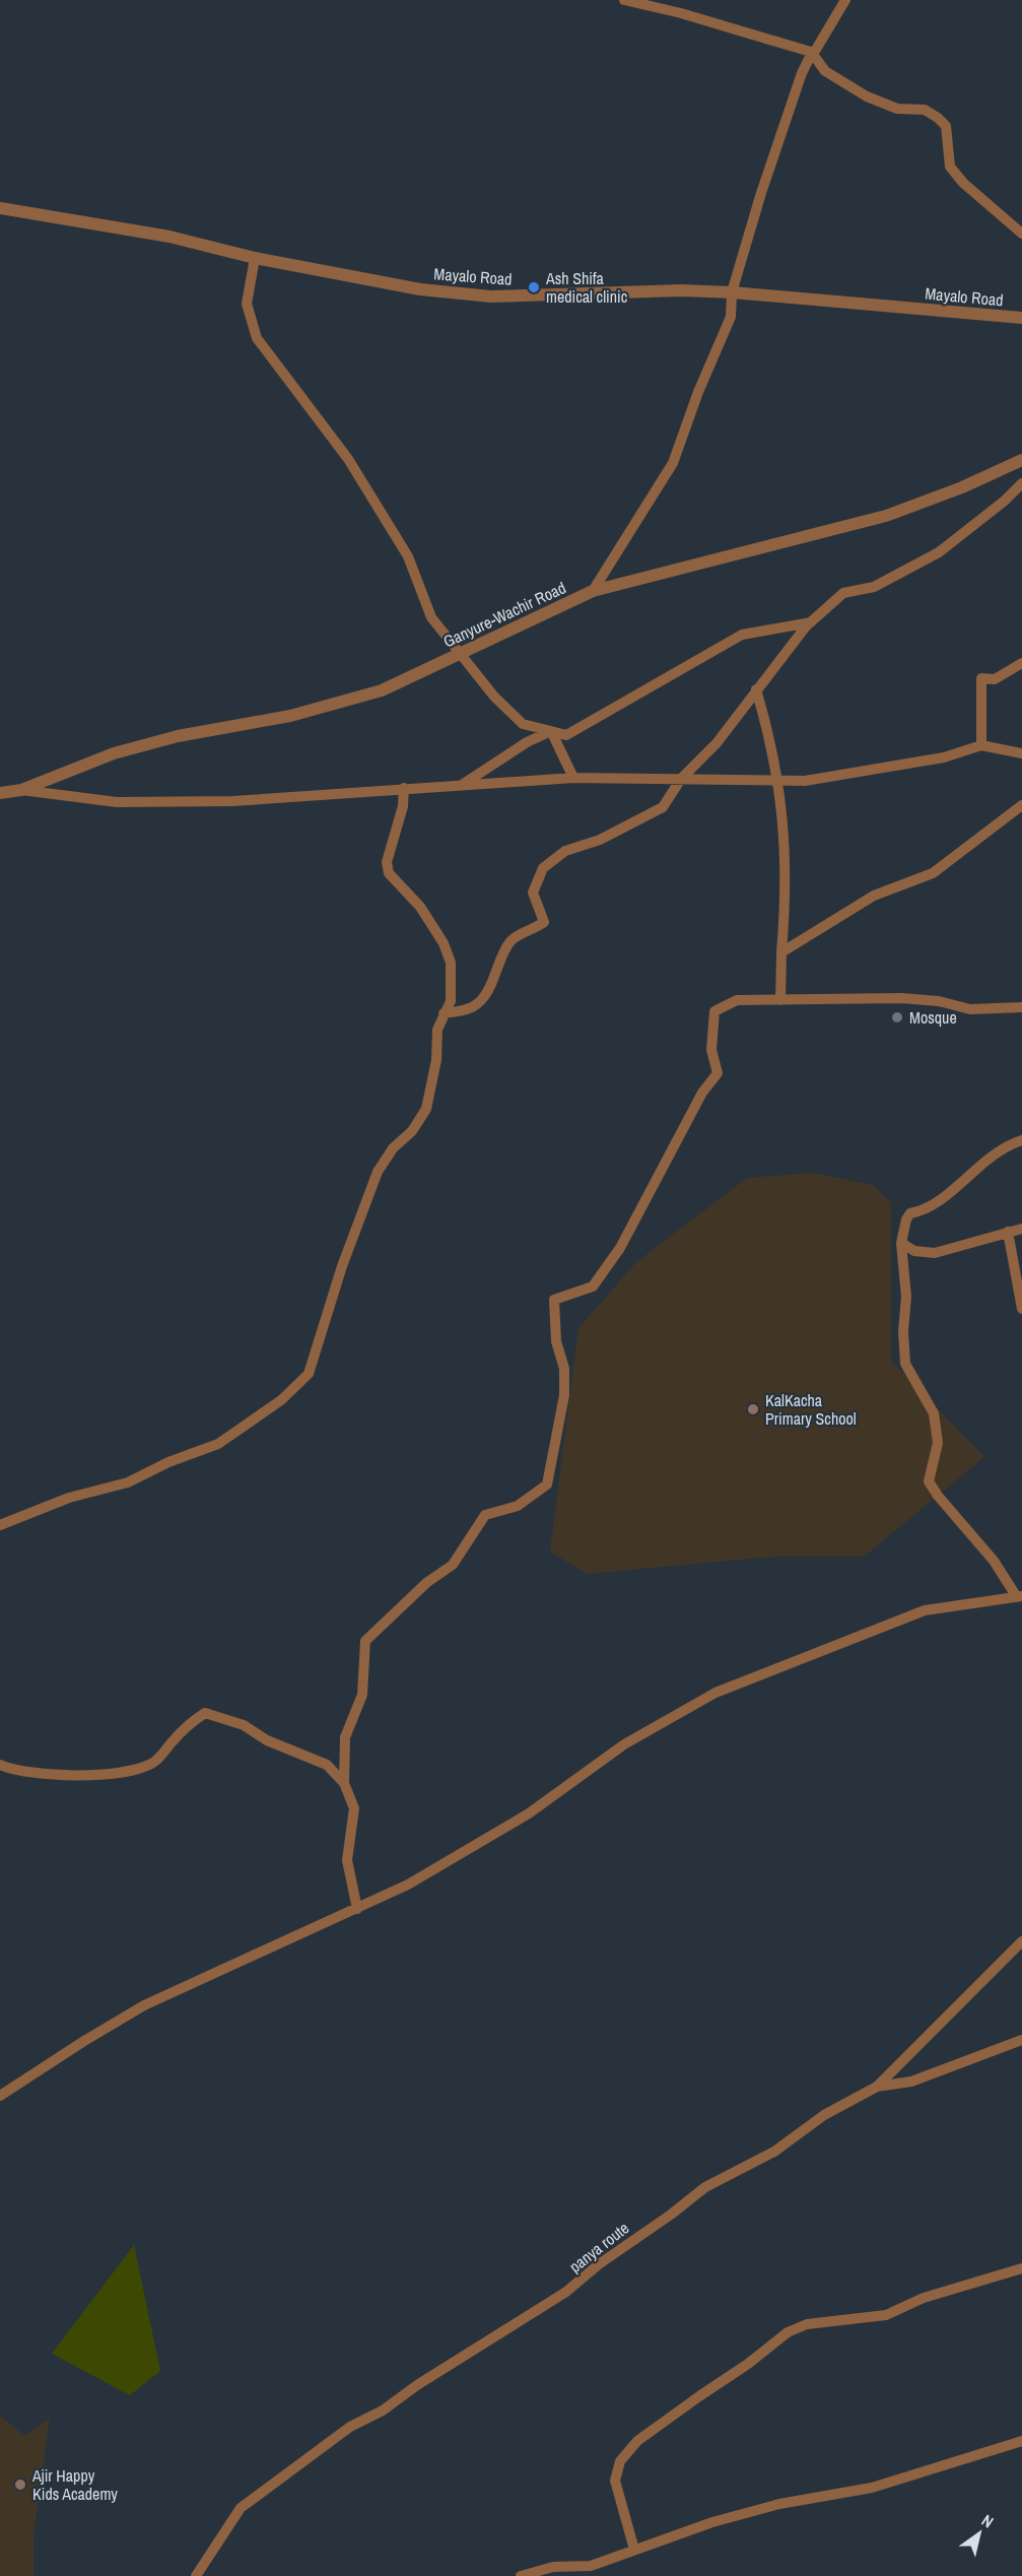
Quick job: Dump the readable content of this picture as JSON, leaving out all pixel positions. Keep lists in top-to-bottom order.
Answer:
{
  "streets": {
    "street": ["Mayalo Road", "Ganyure-Wachir Road", "panya route"]
  },
  "places": [
    "Ash Shifa medical clinic",
    "Mosque",
    "KalKacha Primary School",
    "Ajir Happy Kids Academy"
  ],
  "north": "top right"
}
